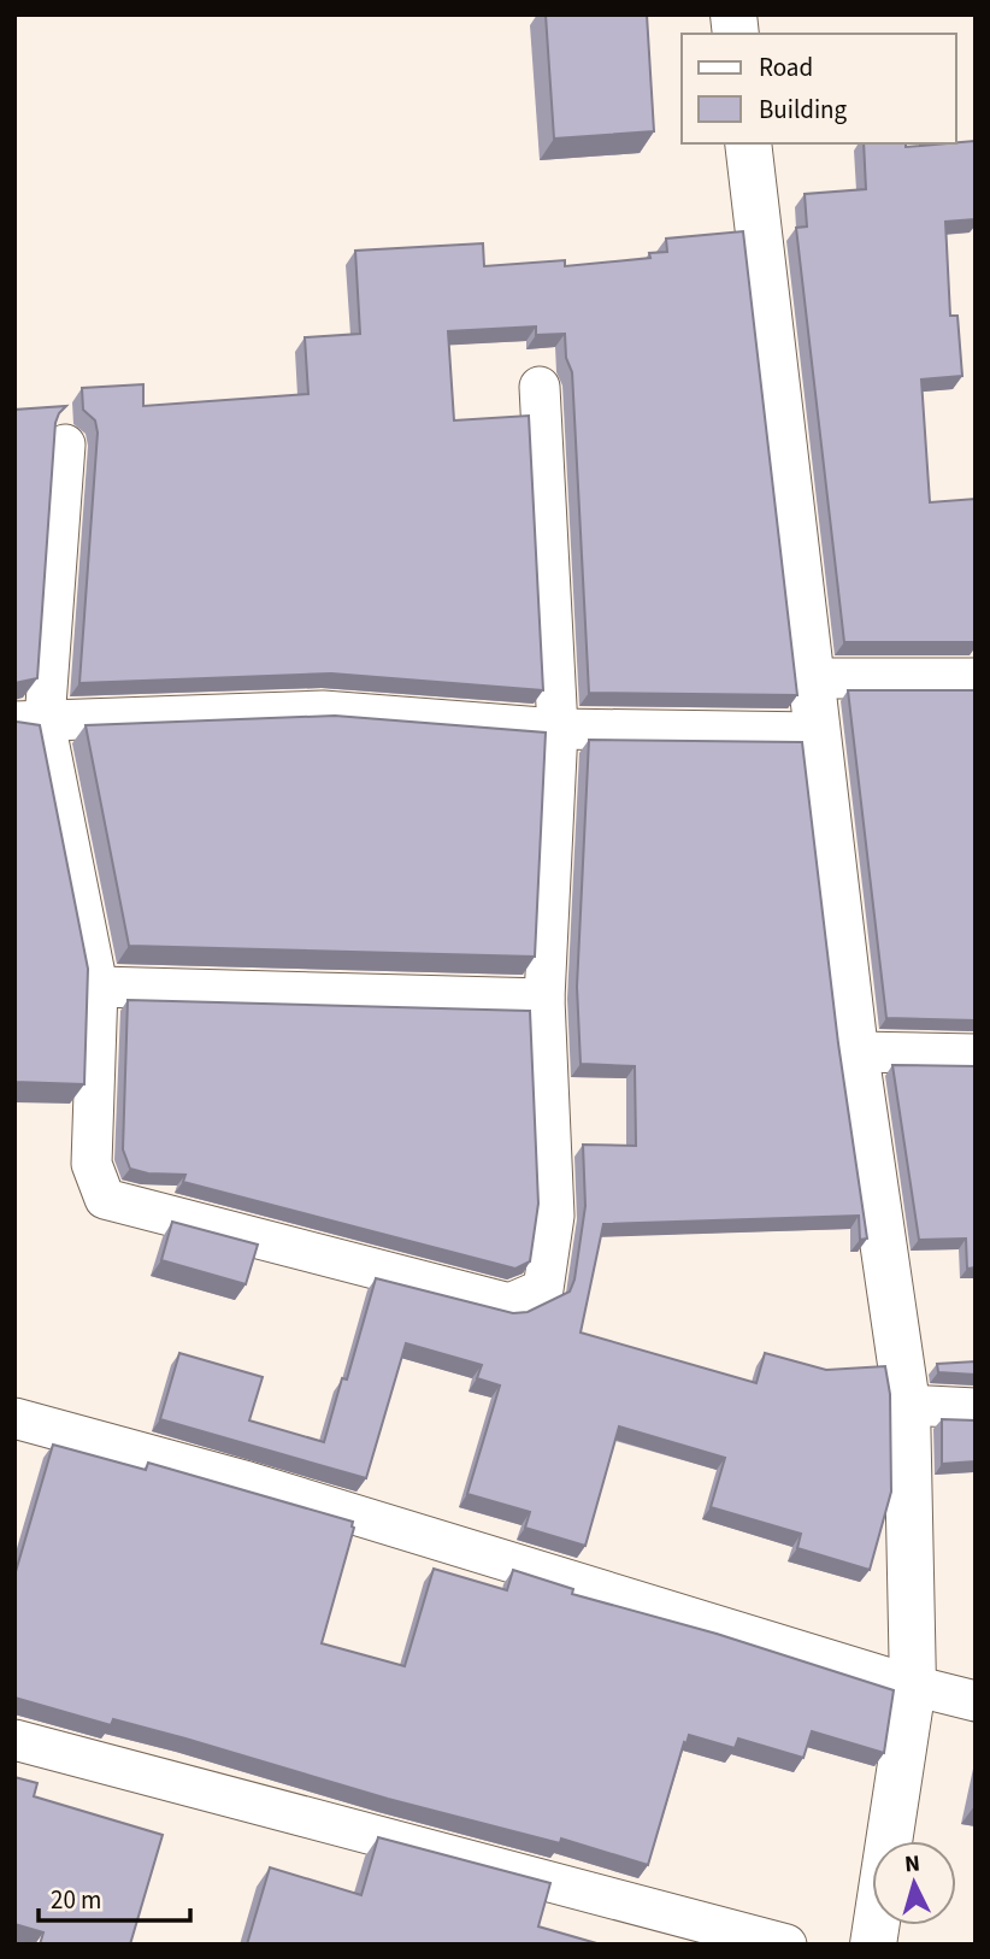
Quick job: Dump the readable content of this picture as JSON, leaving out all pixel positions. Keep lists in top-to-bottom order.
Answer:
{
  "legend": ["Road", "Building"],
  "scale_bar": "20 m",
  "north": "top"
}
